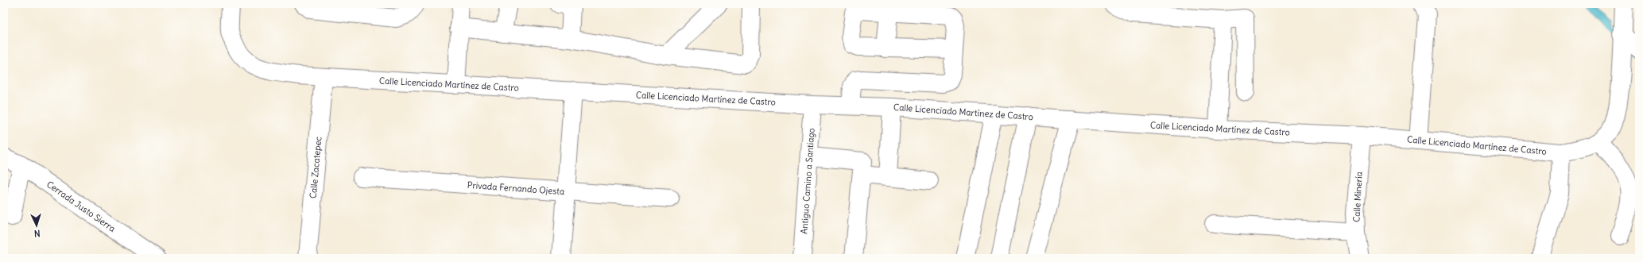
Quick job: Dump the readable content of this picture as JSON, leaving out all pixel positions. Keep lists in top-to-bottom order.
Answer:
{
  "streets": {
    "street": [
      "Calle Licenciado Martínez de Castro",
      "Calle Zacatepec",
      "Antiguo Camino a Santiago",
      "Privada Fernando Ojesta",
      "Calle Minería",
      "Cerrada Justo Sierra"
    ]
  },
  "crossings": [
    ["Calle Licenciado Martínez de Castro", "Calle Zacatepec"],
    ["Calle Licenciado Martínez de Castro", "Antiguo Camino a Santiago"],
    ["Calle Licenciado Martínez de Castro", "Calle Minería"]
  ],
  "north": "bottom"
}
